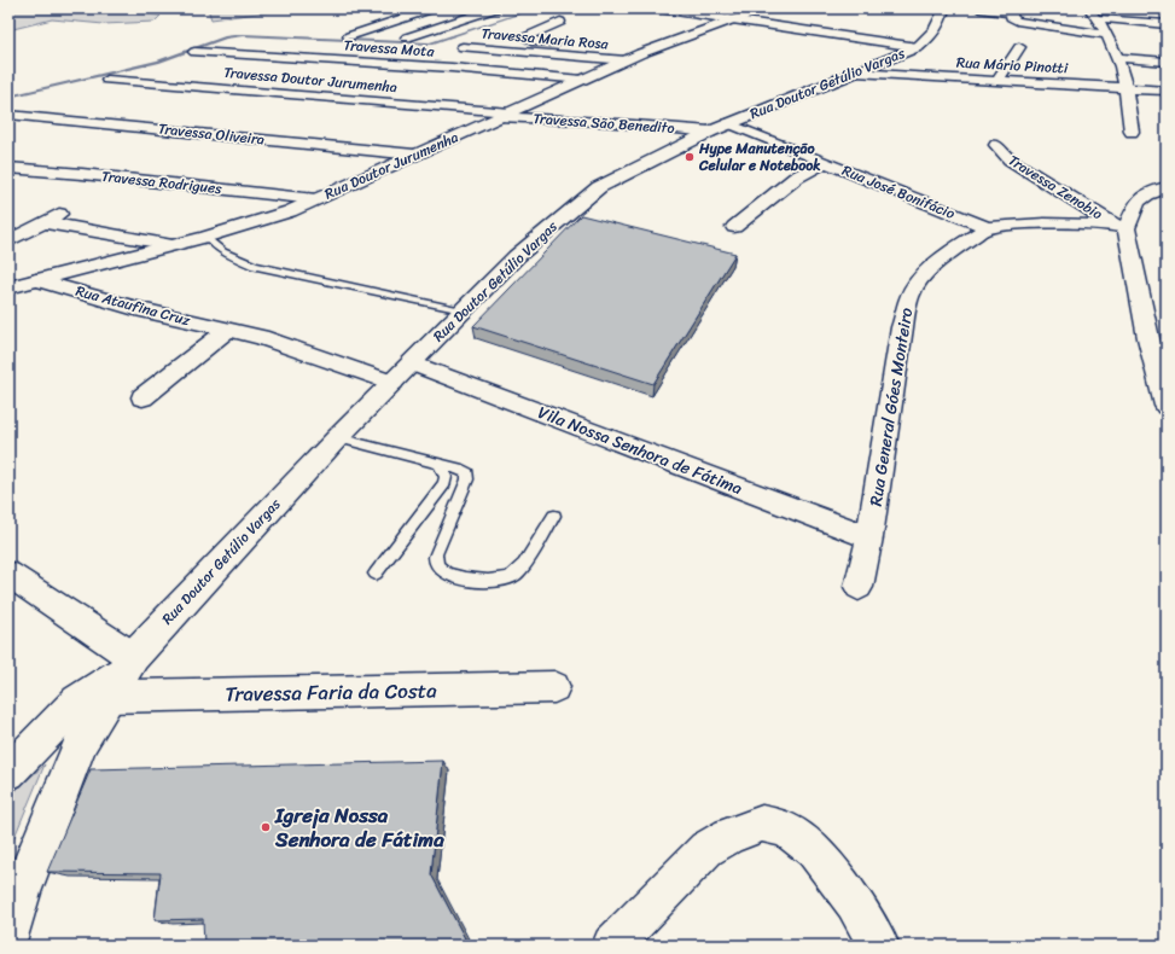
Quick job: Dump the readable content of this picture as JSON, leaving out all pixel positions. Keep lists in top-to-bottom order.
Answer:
{
  "streets": {
    "main road": ["Rua Doutor Getúlio Vargas", "Rua Doutor Jurumenha"],
    "street": [
      "Travessa Maria Rosa",
      "Travessa Mota",
      "Rua Mário Pinotti",
      "Travessa Doutor Jurumenha",
      "Travessa São Benedito",
      "Travessa Oliveira",
      "Travessa Rodrigues",
      "Travessa Zenobio",
      "Rua José Bonifácio",
      "Rua Ataufina Cruz",
      "Rua General Góes Monteiro",
      "Vila Nossa Senhora de Fátima",
      "Travessa Faria da Costa"
    ]
  },
  "crossings": [
    ["Travessa Maria Rosa", "Rua Doutor Jurumenha"],
    ["Travessa Mota", "Rua Doutor Jurumenha"],
    ["Rua Mário Pinotti", "Rua Doutor Getúlio Vargas"],
    ["Travessa Doutor Jurumenha", "Travessa São Benedito"],
    ["Travessa Doutor Jurumenha", "Rua Doutor Jurumenha"],
    ["Rua Doutor Getúlio Vargas", "Travessa São Benedito"],
    ["Rua Doutor Getúlio Vargas", "Rua José Bonifácio"],
    ["Rua Doutor Getúlio Vargas", "Rua Ataufina Cruz"],
    ["Rua Doutor Getúlio Vargas", "Vila Nossa Senhora de Fátima"],
    ["Rua Doutor Getúlio Vargas", "Travessa Faria da Costa"],
    ["Travessa São Benedito", "Rua Doutor Jurumenha"],
    ["Travessa São Benedito", "Rua José Bonifácio"],
    ["Travessa Oliveira", "Rua Doutor Jurumenha"],
    ["Rua Doutor Jurumenha", "Travessa Rodrigues"],
    ["Rua Doutor Jurumenha", "Rua Ataufina Cruz"],
    ["Travessa Zenobio", "Rua General Góes Monteiro"],
    ["Rua José Bonifácio", "Rua General Góes Monteiro"],
    ["Rua General Góes Monteiro", "Vila Nossa Senhora de Fátima"]
  ],
  "places": ["Hype Manutenção Celular e Notebook", "Igreja Nossa Senhora de Fátima"]
}
